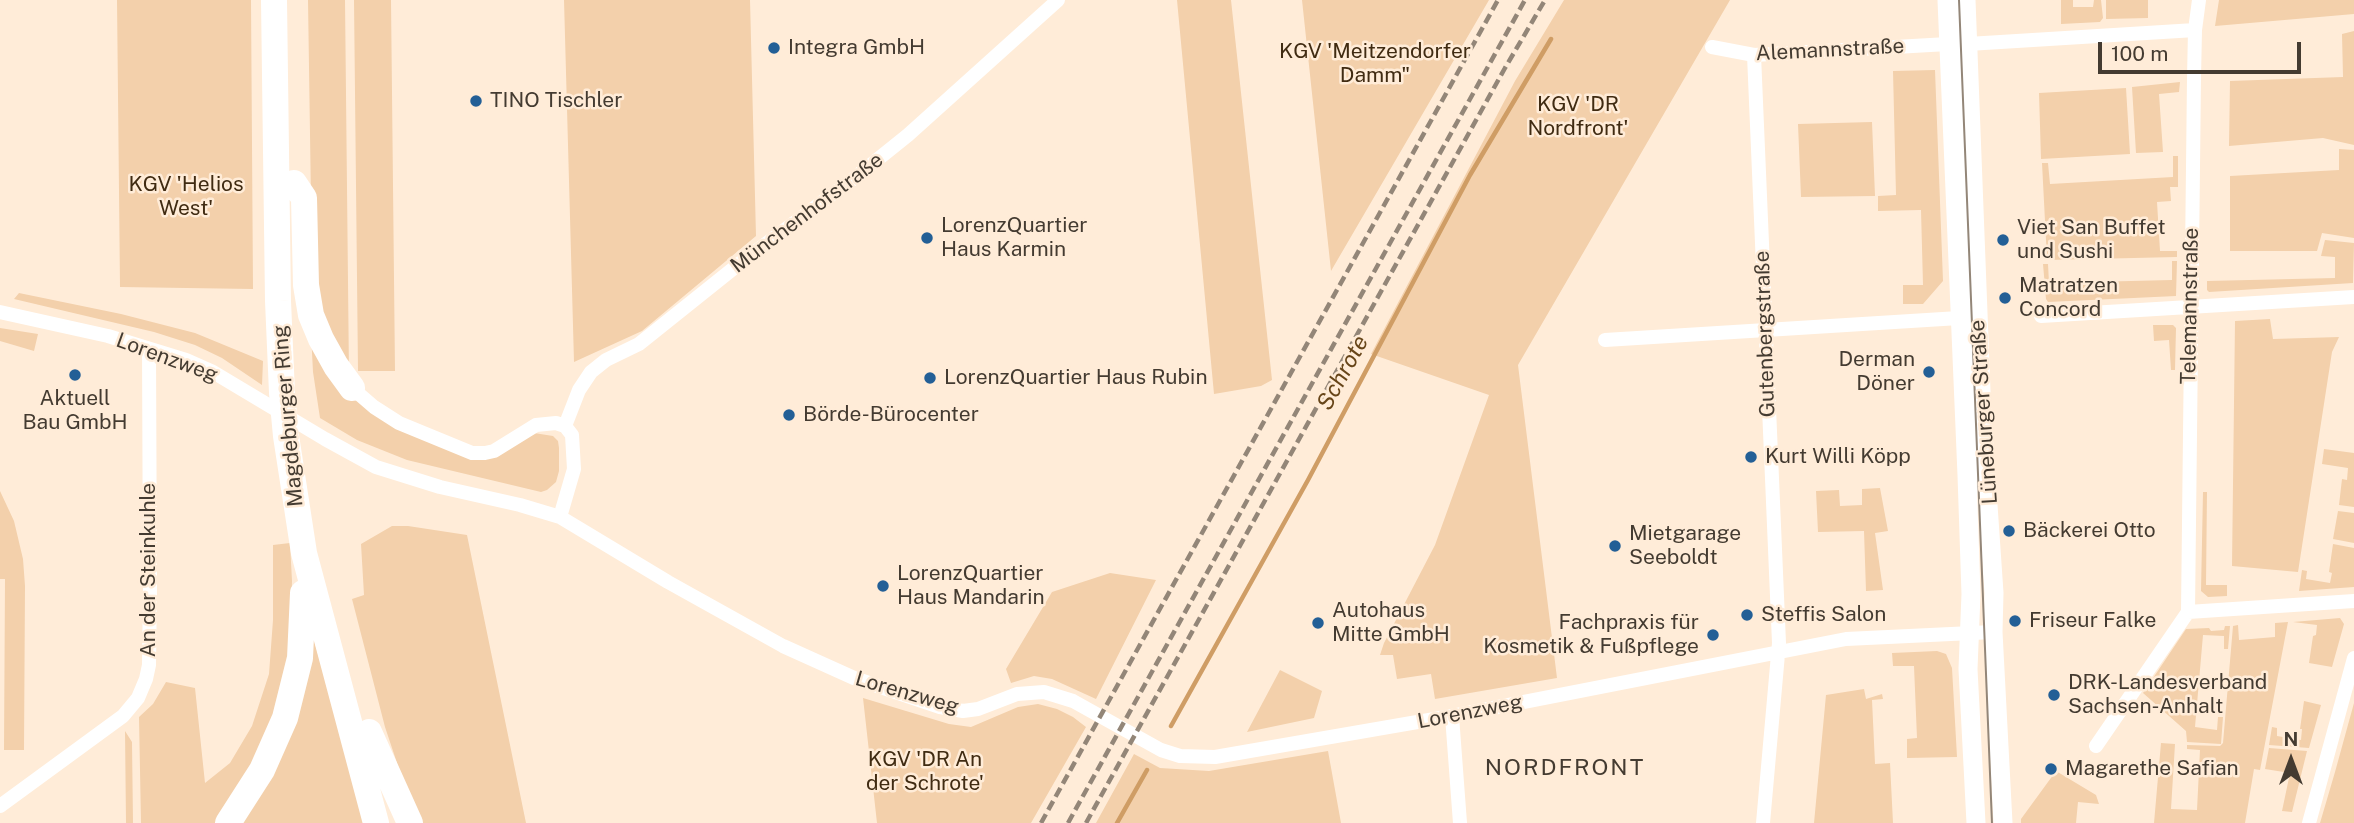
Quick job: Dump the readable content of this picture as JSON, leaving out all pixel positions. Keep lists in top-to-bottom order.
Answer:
{
  "streets": {
    "highway": ["Magdeburger Ring"],
    "main road": ["Lüneburger Straße"],
    "street": [
      "Alemannstraße",
      "Münchenhofstraße",
      "Telemannstraße",
      "Gutenbergstraße",
      "Lorenzweg",
      "An der Steinkuhle"
    ]
  },
  "crossings": [
    ["Alemannstraße", "Gutenbergstraße"],
    ["Alemannstraße", "Lüneburger Straße"],
    ["Gutenbergstraße", "Lorenzweg"],
    ["Lorenzweg", "Lüneburger Straße"],
    ["Lorenzweg", "An der Steinkuhle"]
  ],
  "districts": ["NORDFRONT"],
  "water": ["Schrote"],
  "parks": [
    "KGV 'Meitzendorfer Damm\"",
    "KGV 'DR Nordfront'",
    "KGV 'Helios West'",
    "KGV 'DR An der Schrote'"
  ],
  "places": [
    "Integra GmbH",
    "TINO Tischler",
    "LorenzQuartier Haus Karmin",
    "Viet San Buffet und Sushi",
    "Matratzen Concord",
    "Derman Döner",
    "Aktuell Bau GmbH",
    "LorenzQuartier Haus Rubin",
    "Börde-Bürocenter",
    "Kurt Willi Köpp",
    "Bäckerei Otto",
    "Mietgarage Seeboldt",
    "LorenzQuartier Haus Mandarin",
    "Steffis Salon",
    "Friseur Falke",
    "Autohaus Mitte GmbH",
    "Fachpraxis für Kosmetik & Fußpflege",
    "DRK-Landesverband Sachsen-Anhalt",
    "Magarethe Safian"
  ],
  "scale_bar": "100 m",
  "north": "top"
}
